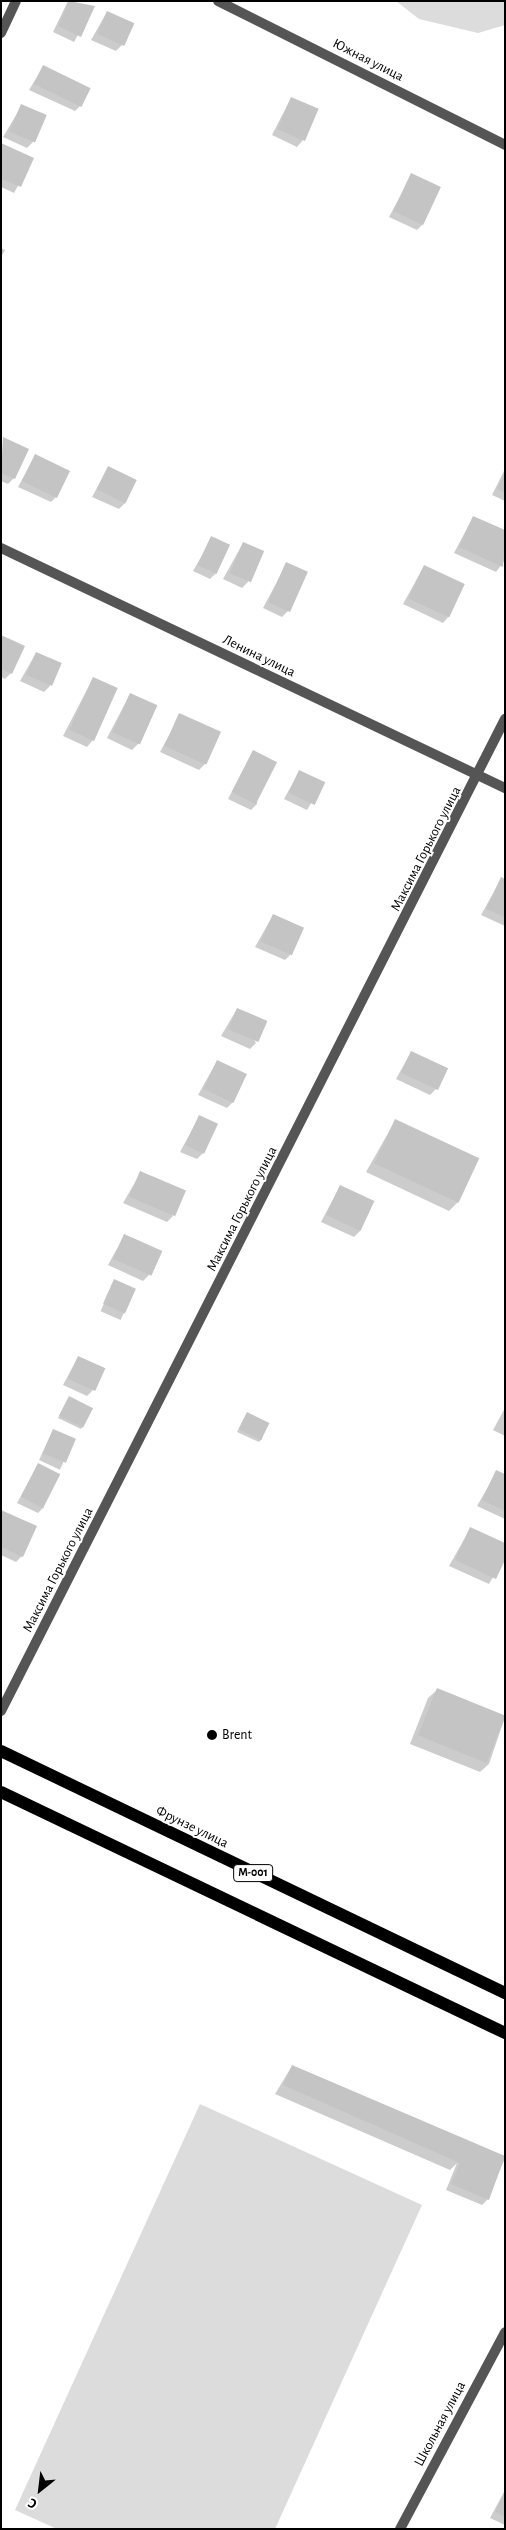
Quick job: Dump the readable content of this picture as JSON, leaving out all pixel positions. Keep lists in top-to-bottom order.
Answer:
{
  "streets": {
    "main road": ["Фрунзе улица", "M-001"],
    "street": [
      "Южная улица",
      "Ленина улица",
      "Максима Горького улица",
      "Школьная улица"
    ]
  },
  "crossings": [
    ["Ленина улица", "Максима Горького улица"]
  ],
  "places": ["Brent"],
  "north": "bottom left"
}
